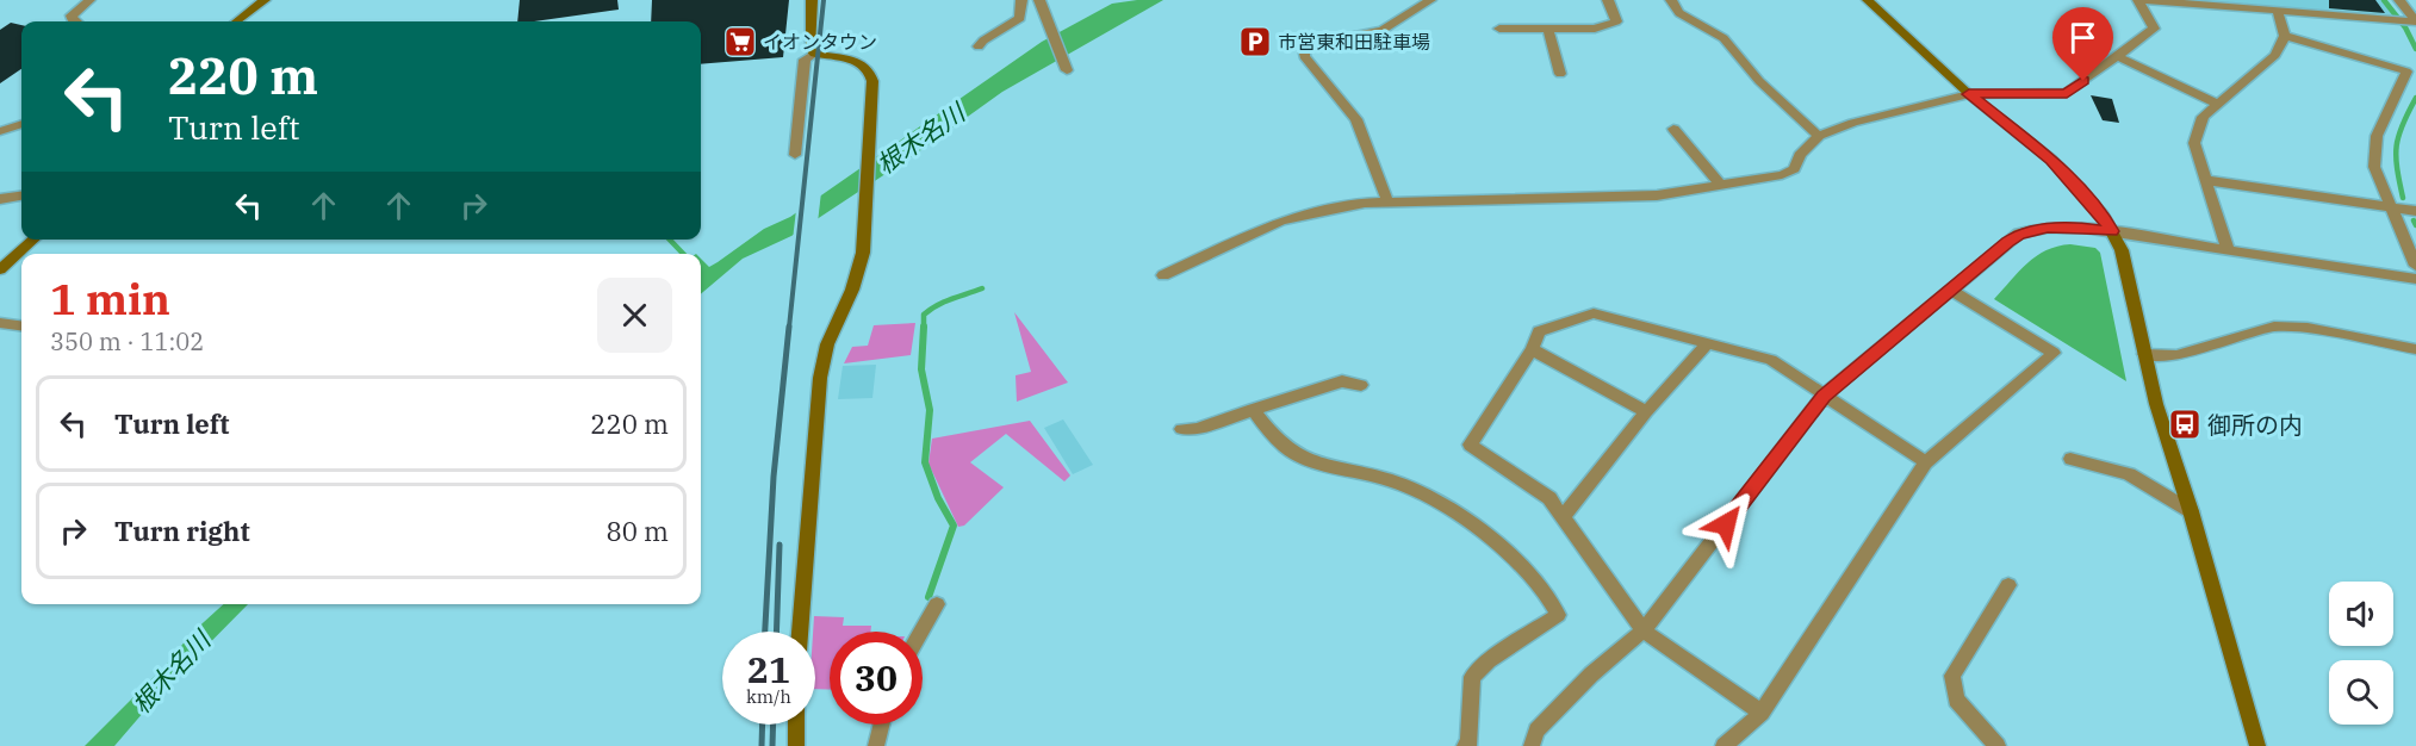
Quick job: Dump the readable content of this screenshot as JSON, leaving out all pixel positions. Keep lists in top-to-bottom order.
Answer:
{
  "water": ["根木名川"],
  "places": {
    "supermarket": ["イオンタウン"],
    "parking": ["市営東和田駐車場"],
    "bus stop": ["御所の内"]
  },
  "page": {
    "turn": ["220 m", "Turn left"],
    "heading": ["1 min", "350 m · 11:02"],
    "list": [
      {
        "name": "Turn left",
        "value": "220 m"
      },
      {
        "name": "Turn right",
        "value": "80 m"
      }
    ],
    "speed": "21 km/h",
    "limit": "30"
  }
}
